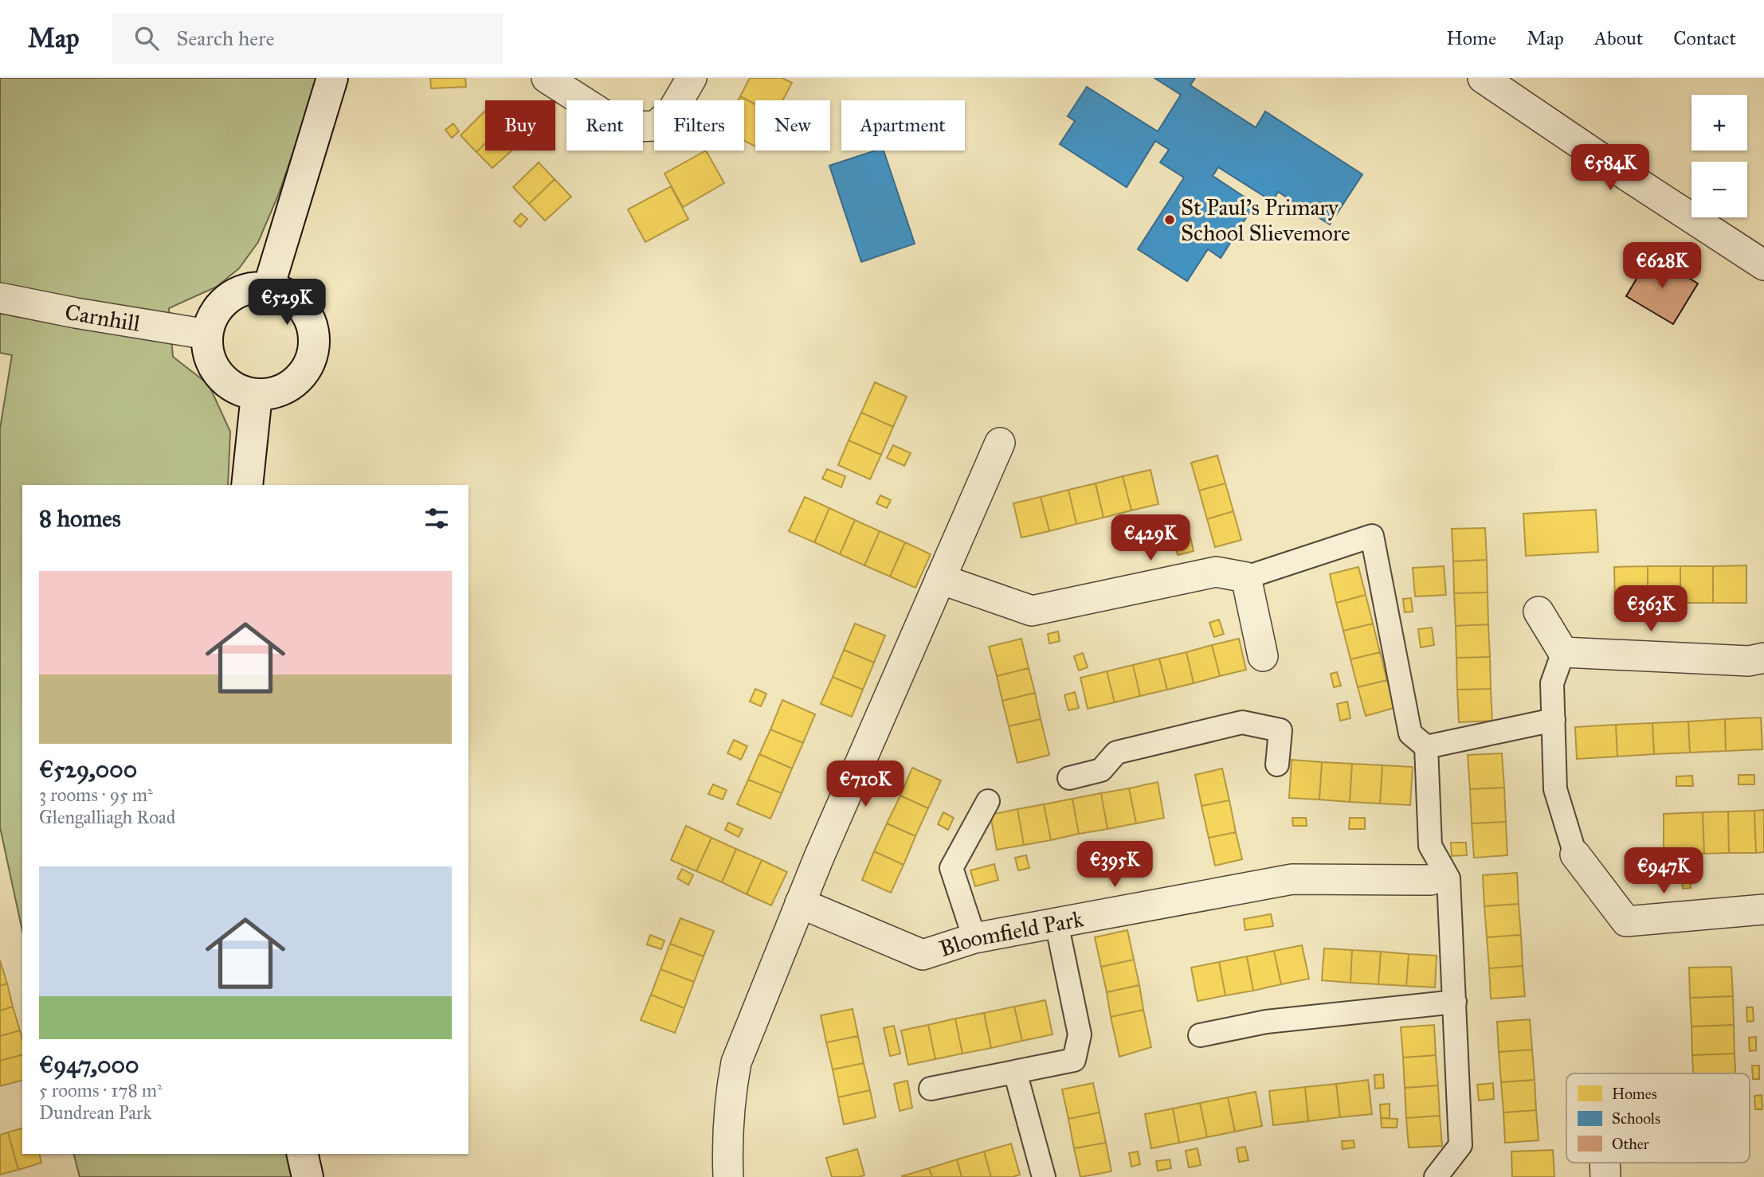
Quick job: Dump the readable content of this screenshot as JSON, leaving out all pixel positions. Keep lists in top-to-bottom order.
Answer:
{
  "streets": {
    "street": ["Carnhill", "Bloomfield Park"]
  },
  "places": ["St Paul's Primary School Slievemore"],
  "legend": ["Homes", "Schools", "Other"],
  "page": {
    "header": "Map",
    "search": "Search here",
    "nav": [
      "Home",
      "Map",
      "About",
      "Contact"
    ],
    "map_buttons": ["+", "−"],
    "chip": [
      "Buy",
      "Rent",
      "Filters",
      "New",
      "Apartment"
    ],
    "price": [
      "€584K",
      "€628K",
      "€529K",
      "€429K",
      "€363K",
      "€710K",
      "€395K",
      "€947K"
    ],
    "heading": "8 homes",
    "list": [
      {
        "name": "€529,000",
        "note": "3 rooms · 95 m² · Glengalliagh Road"
      },
      {
        "name": "€947,000",
        "note": "5 rooms · 178 m² · Dundrean Park"
      }
    ]
  }
}
